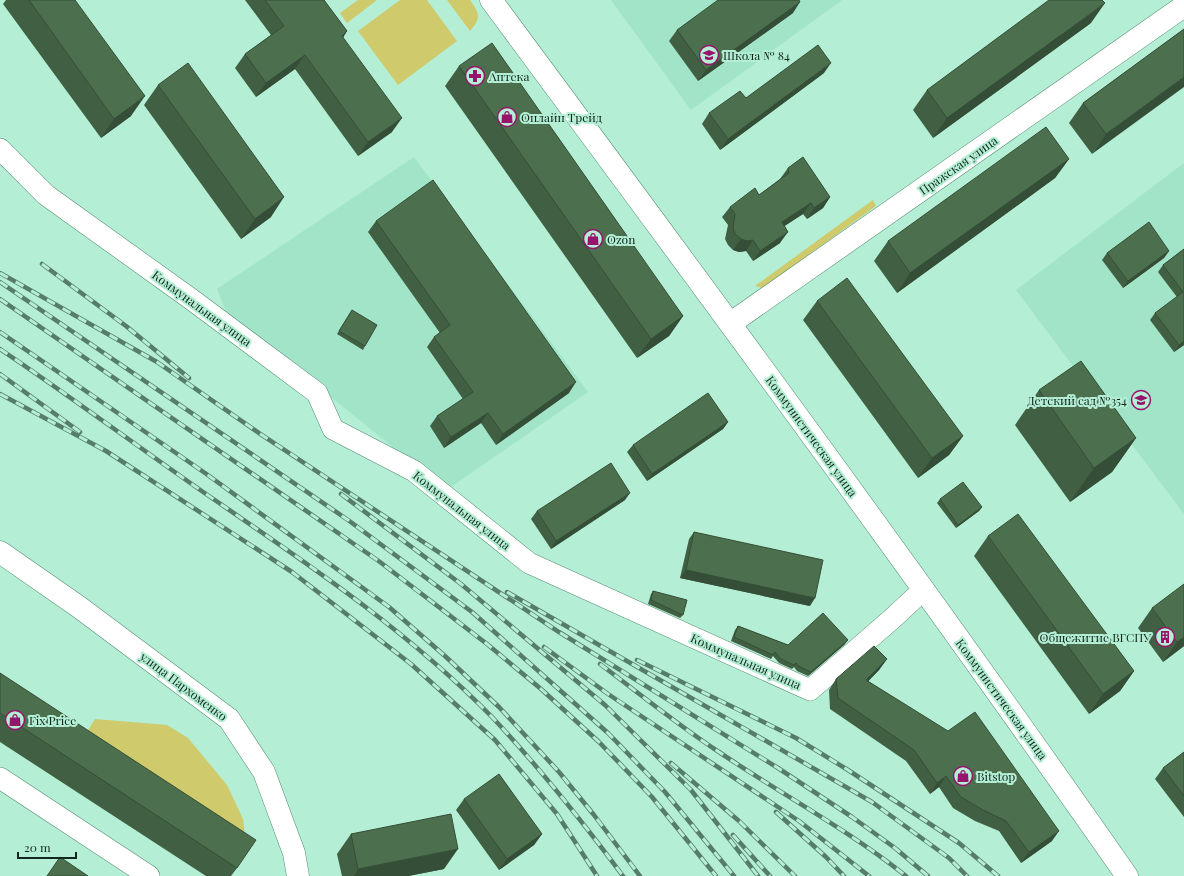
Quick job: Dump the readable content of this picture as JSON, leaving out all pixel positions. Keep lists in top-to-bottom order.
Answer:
{
  "streets": {
    "main road": ["Пражская улица", "Коммунистическая улица", "улица Пархоменко"],
    "street": ["Коммунальная улица"]
  },
  "crossings": [
    ["Пражская улица", "Коммунистическая улица"],
    ["Коммунальная улица", "Коммунистическая улица"]
  ],
  "places": {
    "school or university": ["Школа № 84", "Детский сад №354"],
    "pharmacy": ["Аптека"],
    "shop": [
      "Онлайн Трейд",
      "Ozon",
      "Fix Price",
      "Bitstop"
    ],
    "building": ["Общежитие ВГСПУ"]
  },
  "scale_bar": "20 m"
}
